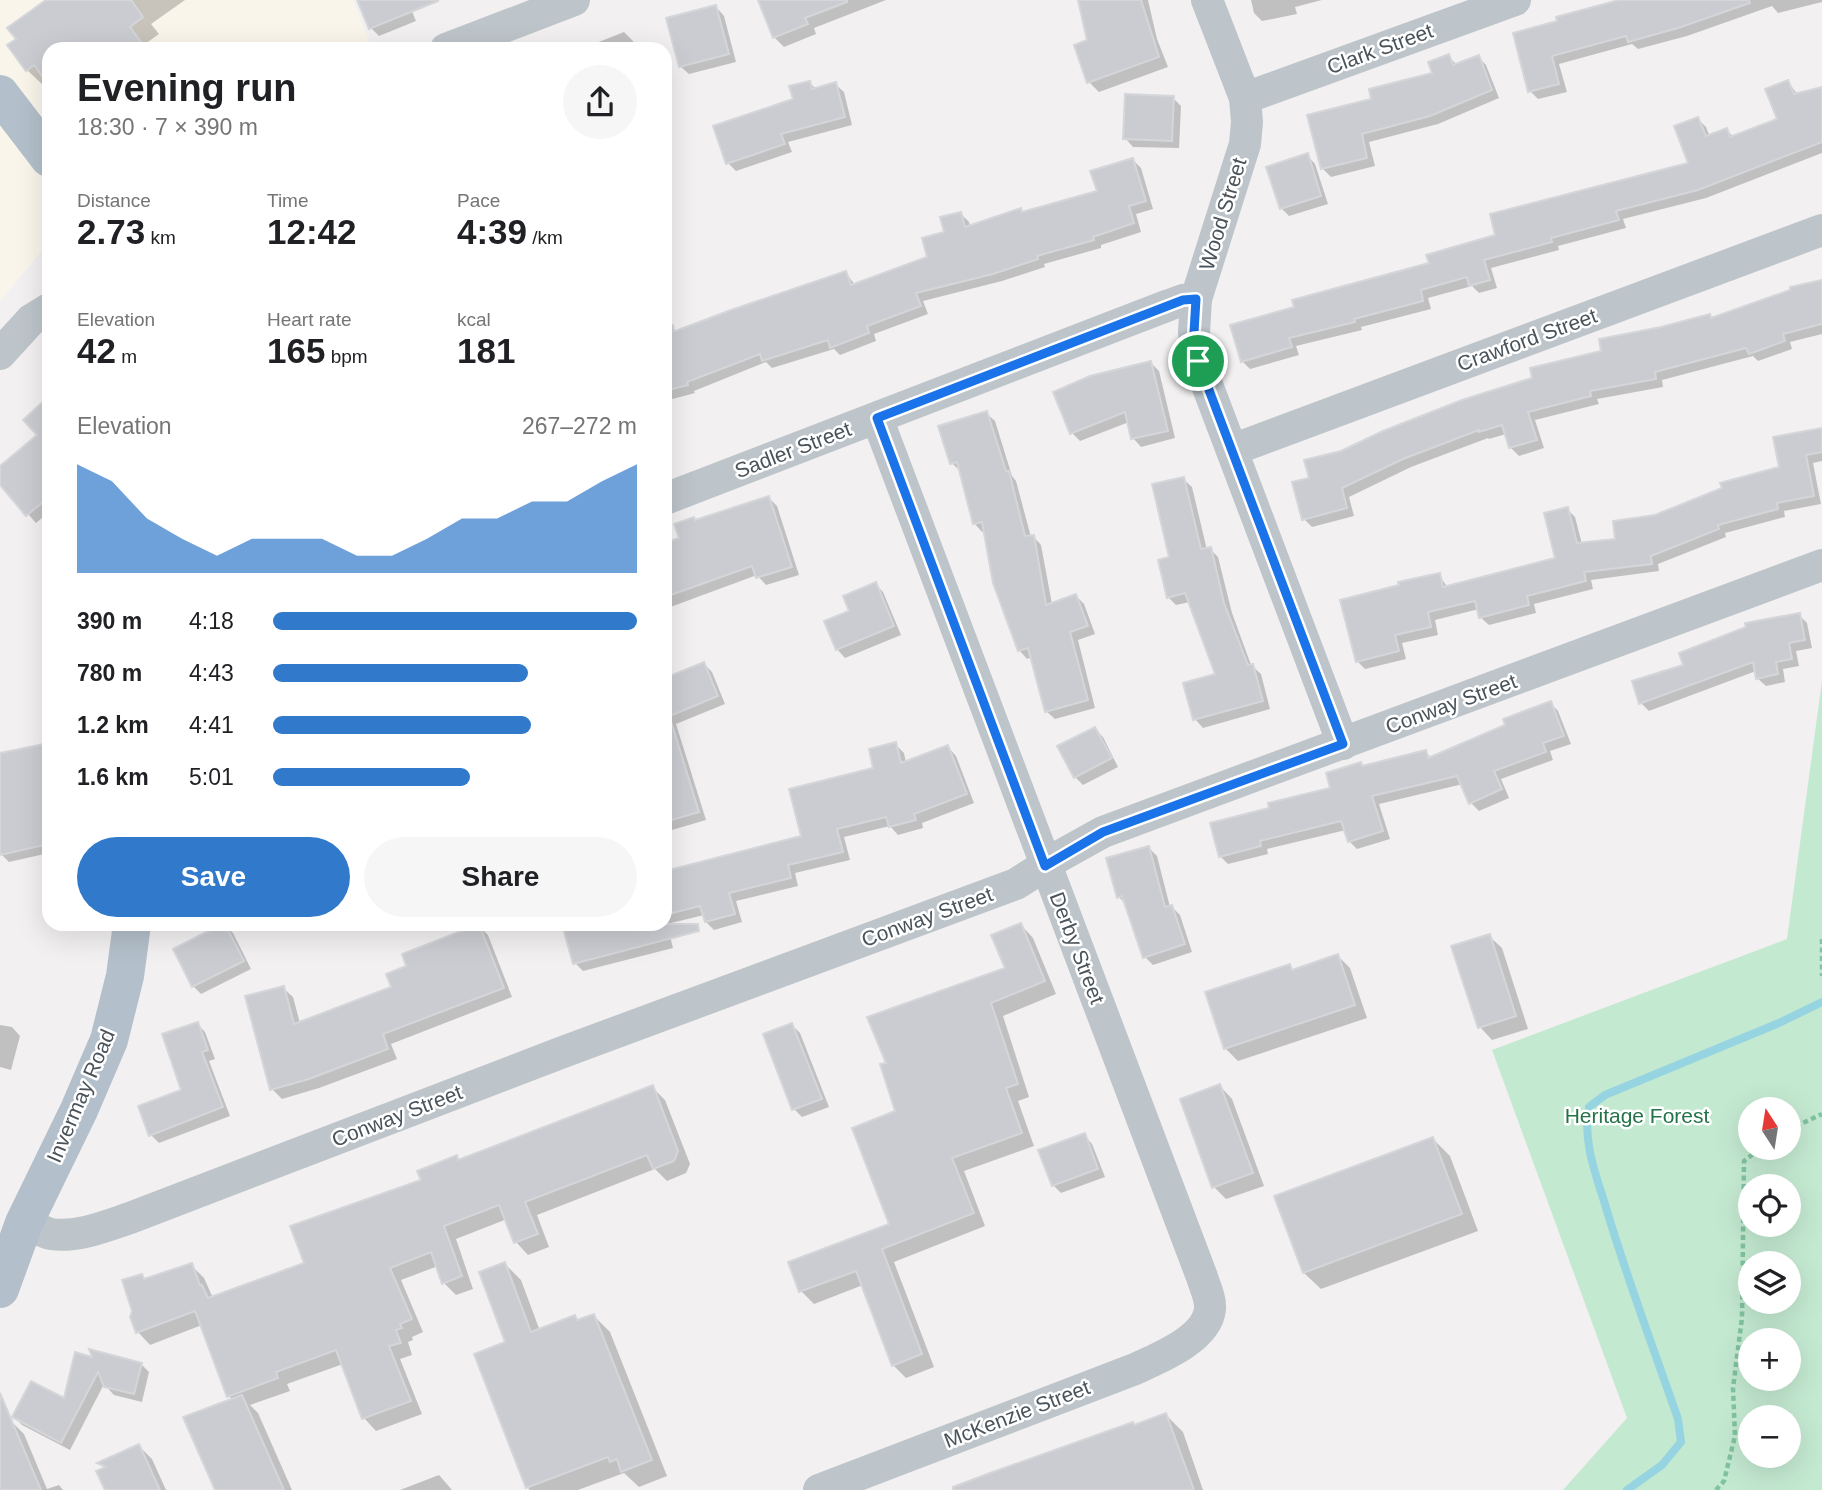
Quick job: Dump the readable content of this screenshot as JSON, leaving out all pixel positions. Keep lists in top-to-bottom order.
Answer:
{
  "streets": {
    "main road": ["Invermay Road"],
    "street": [
      "Clark Street",
      "Wood Street",
      "Crawford Street",
      "Sadler Street",
      "Conway Street",
      "Derby Street",
      "McKenzie Street"
    ]
  },
  "crossings": [
    ["Clark Street", "Wood Street"],
    ["Wood Street", "Crawford Street"],
    ["Wood Street", "Sadler Street"],
    ["Wood Street", "Conway Street"],
    ["Sadler Street", "Derby Street"],
    ["Conway Street", "Derby Street"],
    ["Conway Street", "Invermay Road"],
    ["Derby Street", "McKenzie Street"]
  ],
  "parks": ["Heritage Forest"],
  "north": "top",
  "page": {
    "heading": ["Evening run", "18:30 · 7 × 390 m"],
    "stats": [
      ["Distance", "2.73 km"],
      ["Time", "12:42"],
      ["Pace", "4:39 /km"],
      ["Elevation", "42 m"],
      ["Heart rate", "165 bpm"],
      ["kcal", "181"]
    ],
    "chart": ["Elevation", "267–272 m"],
    "list": [
      {
        "name": "390 m",
        "note": "4:18"
      },
      {
        "name": "780 m",
        "note": "4:43"
      },
      {
        "name": "1.2 km",
        "note": "4:41"
      },
      {
        "name": "1.6 km",
        "note": "5:01"
      }
    ],
    "buttons": ["Save", "Share"],
    "map_buttons": ["+", "−"]
  }
}
